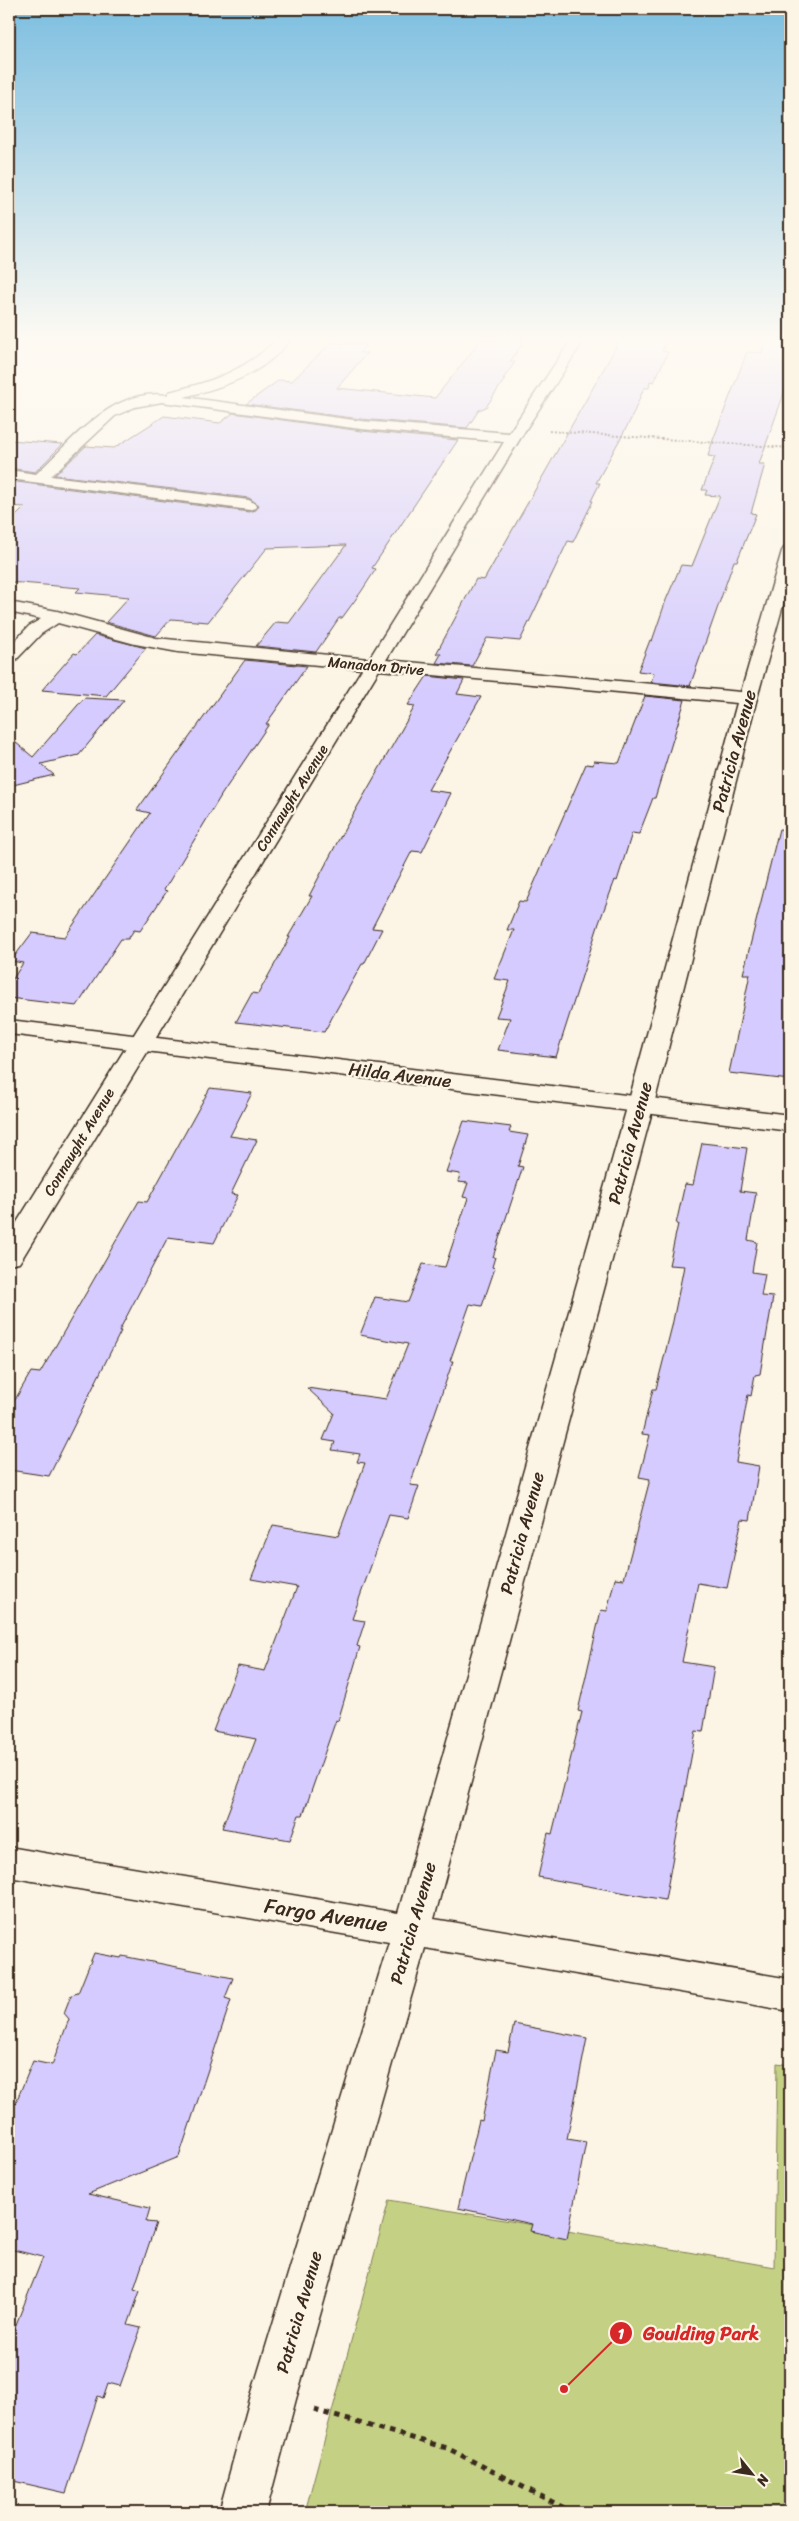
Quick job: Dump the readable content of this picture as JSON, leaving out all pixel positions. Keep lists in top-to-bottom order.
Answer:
{
  "streets": {
    "street": [
      "Manadon Drive",
      "Patricia Avenue",
      "Connaught Avenue",
      "Hilda Avenue",
      "Fargo Avenue"
    ]
  },
  "crossings": [
    ["Manadon Drive", "Patricia Avenue"],
    ["Manadon Drive", "Connaught Avenue"],
    ["Patricia Avenue", "Hilda Avenue"],
    ["Patricia Avenue", "Fargo Avenue"],
    ["Connaught Avenue", "Hilda Avenue"]
  ],
  "places": ["Goulding Park"],
  "north": "bottom right"
}
